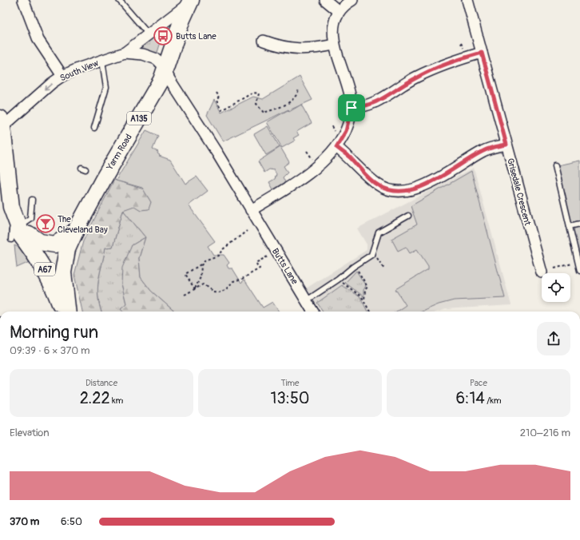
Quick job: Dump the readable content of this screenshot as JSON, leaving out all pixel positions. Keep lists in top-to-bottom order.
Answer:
{
  "streets": {
    "main road": ["A135", "Yarm Road", "A67"],
    "street": ["South View", "Grisedale Crescent", "Butts Lane"]
  },
  "crossings": [
    ["South View", "Yarm Road"],
    ["South View", "Butts Lane"],
    ["South View", "A67"],
    ["Yarm Road", "Butts Lane"],
    ["Yarm Road", "A67"]
  ],
  "one_way": ["South View"],
  "places": {
    "bus stop": ["Butts Lane"],
    "bar": ["The Cleveland Bay"]
  },
  "page": {
    "heading": ["Morning run", "09:39 · 6 × 370 m"],
    "stats": [
      ["Distance", "2.22 km"],
      ["Time", "13:50"],
      ["Pace", "6:14 /km"]
    ],
    "chart": ["Elevation", "210–216 m"],
    "list": [
      {
        "name": "370 m",
        "note": "6:50"
      }
    ]
  }
}
